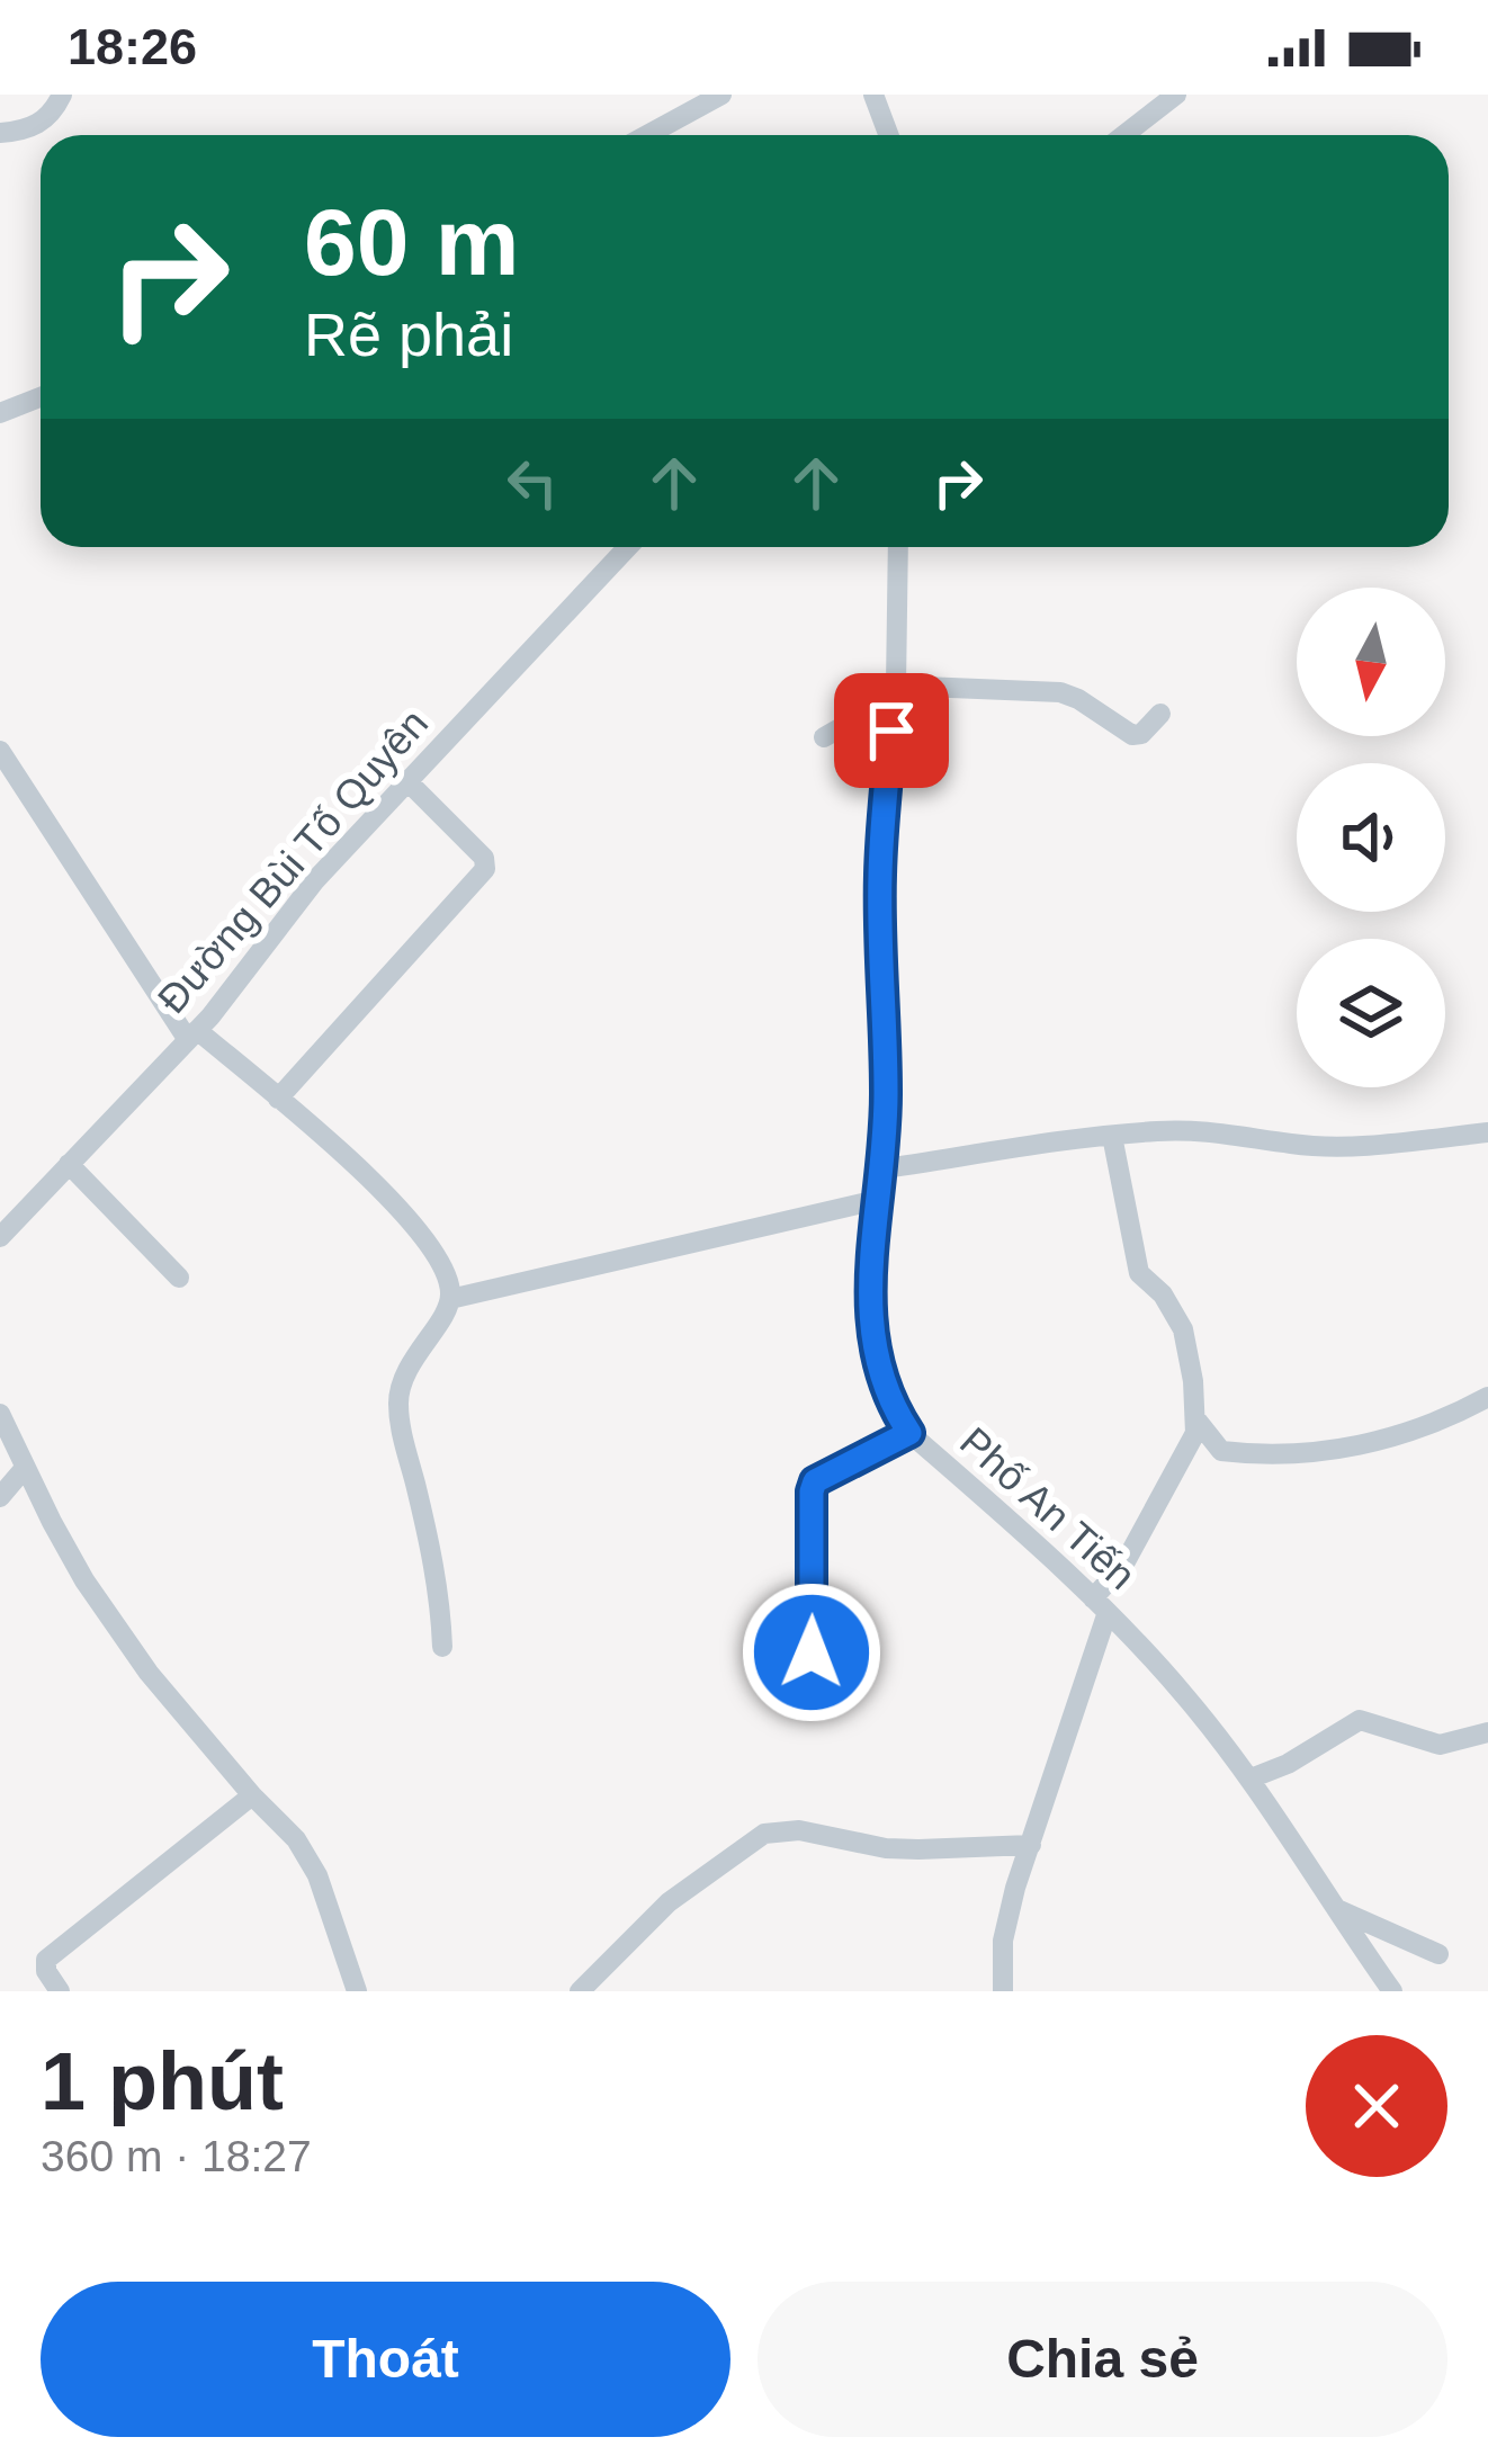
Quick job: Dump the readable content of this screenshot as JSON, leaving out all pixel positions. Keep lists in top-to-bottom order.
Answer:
{
  "streets": {
    "street": ["Đường Bùi Tố Quyên", "Phố An Tiến"]
  },
  "north": "bottom",
  "page": {
    "status": "18:26",
    "turn": ["60 m", "Rẽ phải"],
    "heading": ["1 phút", "360 m · 18:27"],
    "buttons": ["Thoát", "Chia sẻ"]
  }
}
